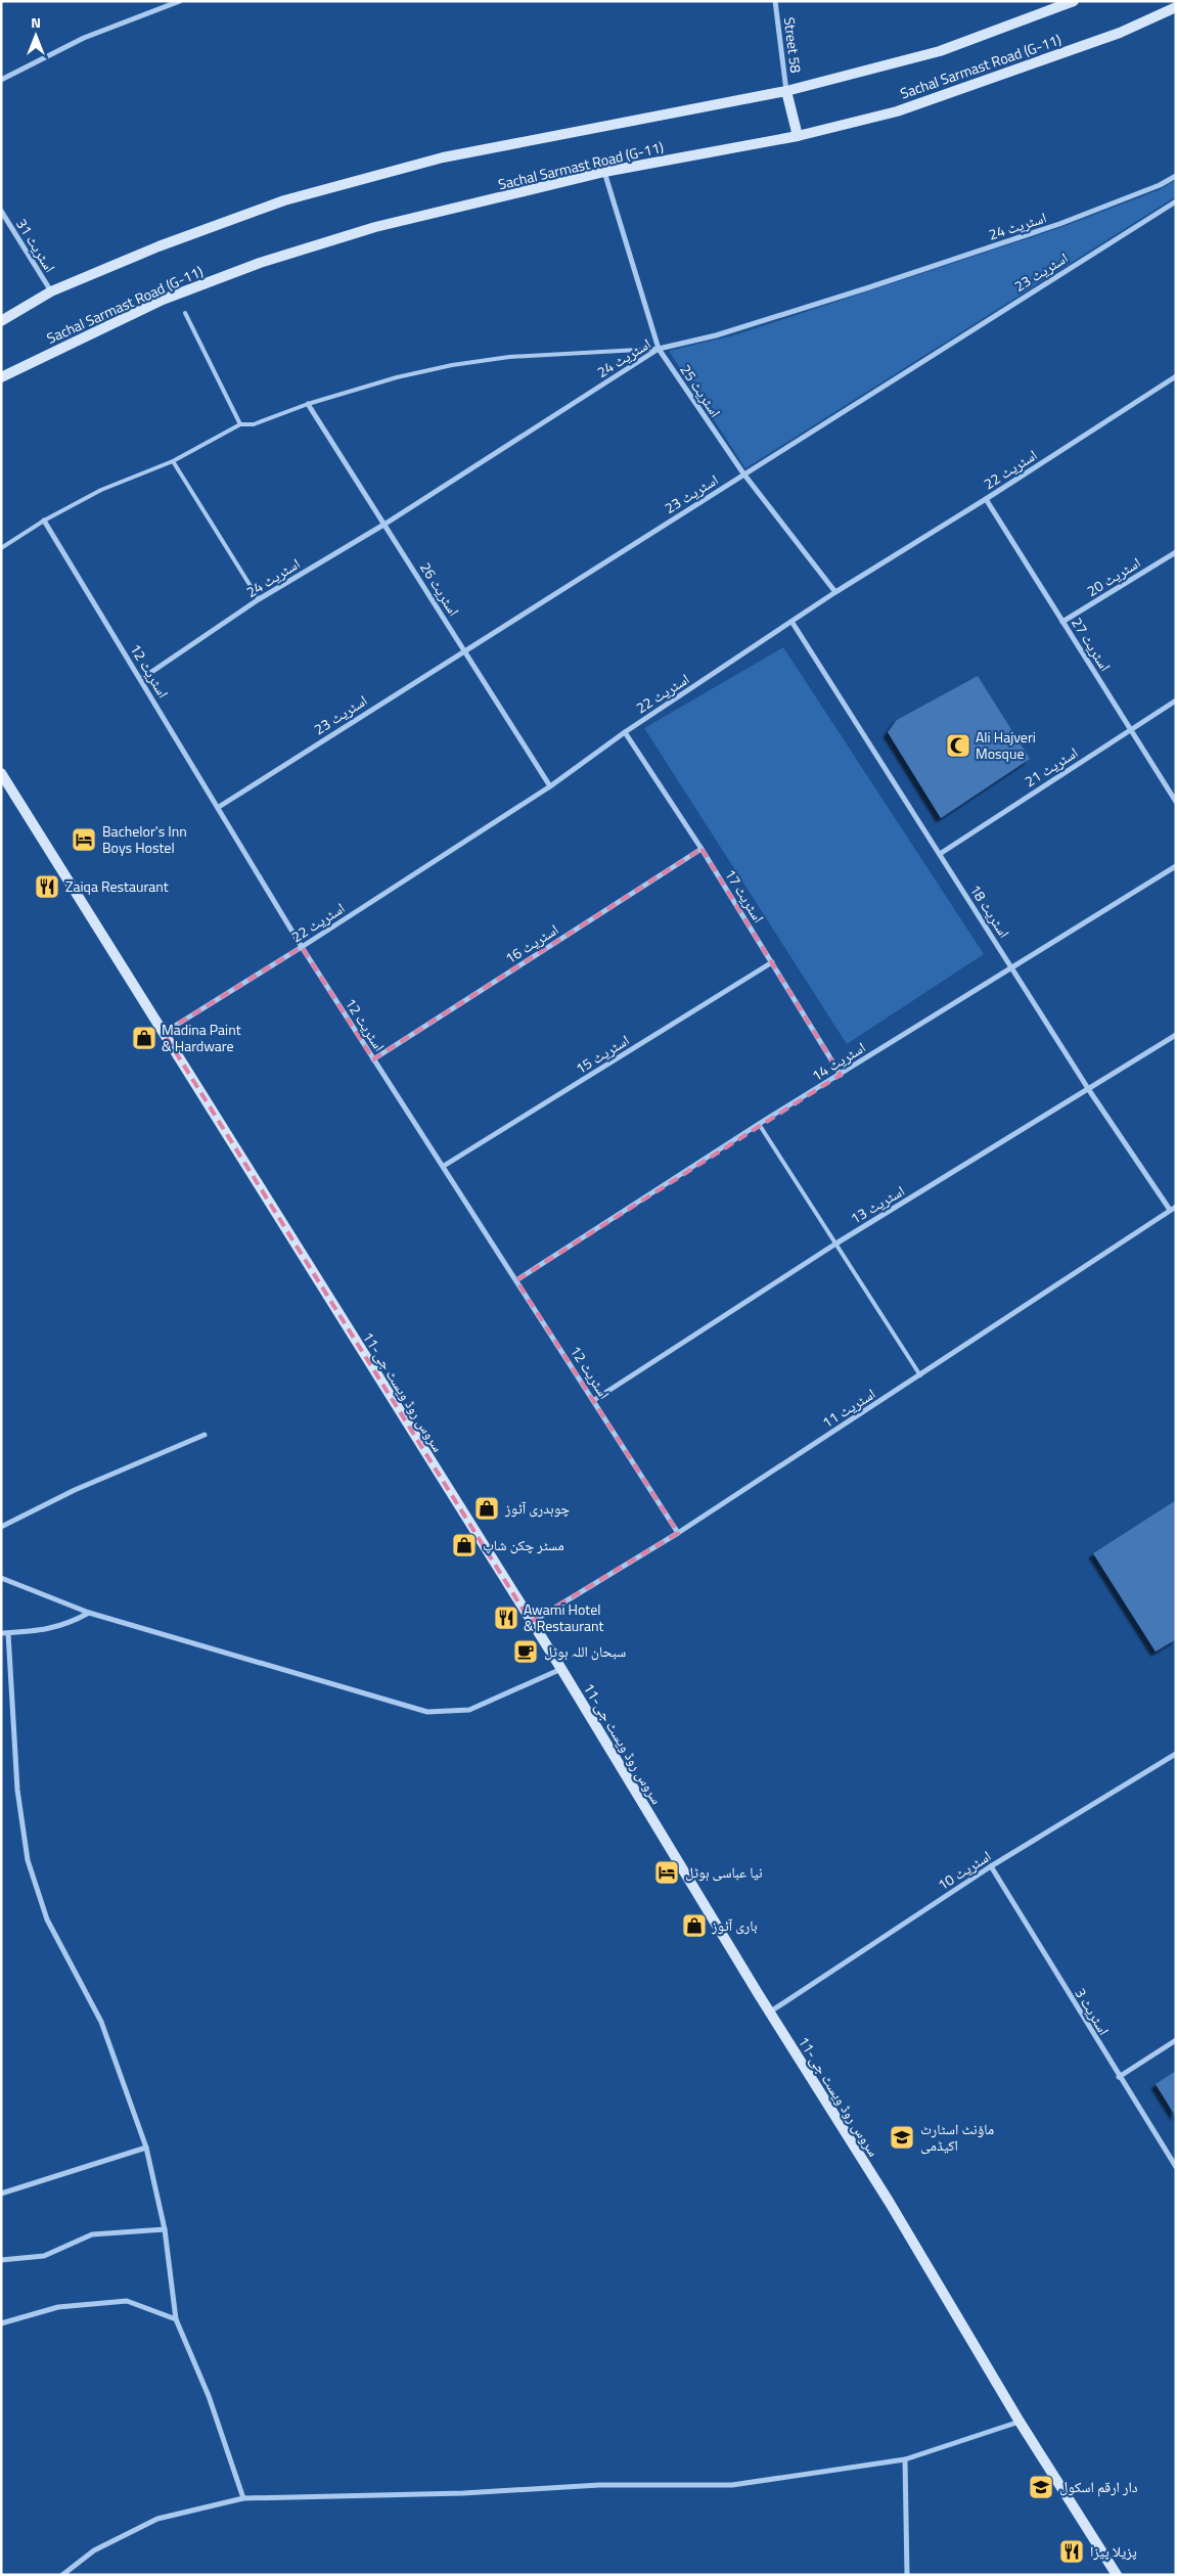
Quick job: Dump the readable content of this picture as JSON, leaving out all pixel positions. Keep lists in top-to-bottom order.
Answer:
{
  "streets": {
    "main road": ["Sachal Sarmast Road (G-11)", "سروس روڈ ویسٹ جی-11"],
    "street": [
      "Street 58",
      "اسٹریٹ 24",
      "اسٹریٹ 31",
      "اسٹریٹ 23",
      "اسٹریٹ 25",
      "اسٹریٹ 22",
      "اسٹریٹ 20",
      "اسٹریٹ 26",
      "اسٹریٹ 27",
      "اسٹریٹ 12",
      "اسٹریٹ 21",
      "اسٹریٹ 17",
      "اسٹریٹ 18",
      "اسٹریٹ 16",
      "اسٹریٹ 15",
      "اسٹریٹ 14",
      "اسٹریٹ 13",
      "اسٹریٹ 11",
      "اسٹریٹ 10",
      "اسٹریٹ 3"
    ]
  },
  "crossings": [
    ["Street 58", "Sachal Sarmast Road (G-11)"],
    ["Sachal Sarmast Road (G-11)", "اسٹریٹ 31"],
    ["Sachal Sarmast Road (G-11)", "اسٹریٹ 25"],
    ["اسٹریٹ 24", "اسٹریٹ 25"],
    ["اسٹریٹ 24", "اسٹریٹ 26"],
    ["اسٹریٹ 24", "اسٹریٹ 12"],
    ["اسٹریٹ 23", "اسٹریٹ 25"],
    ["اسٹریٹ 23", "اسٹریٹ 26"],
    ["اسٹریٹ 23", "اسٹریٹ 12"],
    ["اسٹریٹ 25", "اسٹریٹ 22"],
    ["اسٹریٹ 22", "اسٹریٹ 26"],
    ["اسٹریٹ 22", "اسٹریٹ 27"],
    ["اسٹریٹ 22", "اسٹریٹ 12"],
    ["اسٹریٹ 22", "اسٹریٹ 17"],
    ["اسٹریٹ 22", "اسٹریٹ 18"],
    ["اسٹریٹ 22", "سروس روڈ ویسٹ جی-11"],
    ["اسٹریٹ 20", "اسٹریٹ 27"],
    ["اسٹریٹ 27", "اسٹریٹ 21"],
    ["اسٹریٹ 12", "اسٹریٹ 16"],
    ["اسٹریٹ 12", "اسٹریٹ 15"],
    ["اسٹریٹ 12", "اسٹریٹ 14"],
    ["اسٹریٹ 12", "اسٹریٹ 13"],
    ["اسٹریٹ 12", "اسٹریٹ 11"],
    ["اسٹریٹ 21", "اسٹریٹ 18"],
    ["اسٹریٹ 17", "اسٹریٹ 16"],
    ["اسٹریٹ 17", "اسٹریٹ 15"],
    ["اسٹریٹ 17", "اسٹریٹ 14"],
    ["اسٹریٹ 18", "اسٹریٹ 14"],
    ["اسٹریٹ 18", "اسٹریٹ 13"],
    ["اسٹریٹ 18", "اسٹریٹ 11"],
    ["سروس روڈ ویسٹ جی-11", "اسٹریٹ 11"],
    ["سروس روڈ ویسٹ جی-11", "اسٹریٹ 10"],
    ["اسٹریٹ 10", "اسٹریٹ 3"]
  ],
  "places": {
    "mosque": ["Ali Hajveri Mosque"],
    "hotel": ["Bachelor's Inn Boys Hostel", "نیا عباسی ہوٹل"],
    "restaurant": ["Zaiqa Restaurant", "Awami Hotel & Restaurant", "پزیلا پیزا"],
    "shop": [
      "Madina Paint & Hardware",
      "چوہدری آٹوز",
      "مسٹر چکن شاپ",
      "باری آٹوز"
    ],
    "cafe": ["سبحان اللہ ہوٹل"],
    "school or university": ["ماؤنٹ اسٹارٹ اکیڈمی", "دار ارقم اسکول"]
  },
  "north": "top"
}
